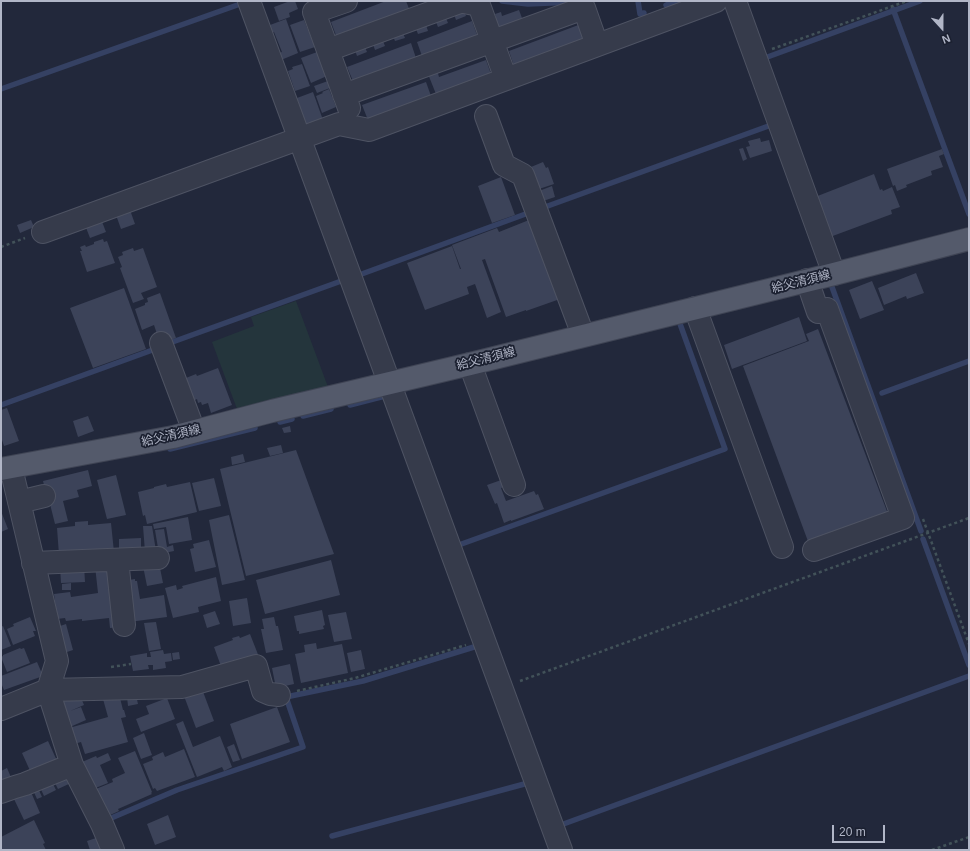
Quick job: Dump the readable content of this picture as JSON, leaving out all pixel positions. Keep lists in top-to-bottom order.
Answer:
{
  "streets": {
    "main road": ["給父清須線"]
  },
  "scale_bar": "20 m",
  "north": "bottom"
}
